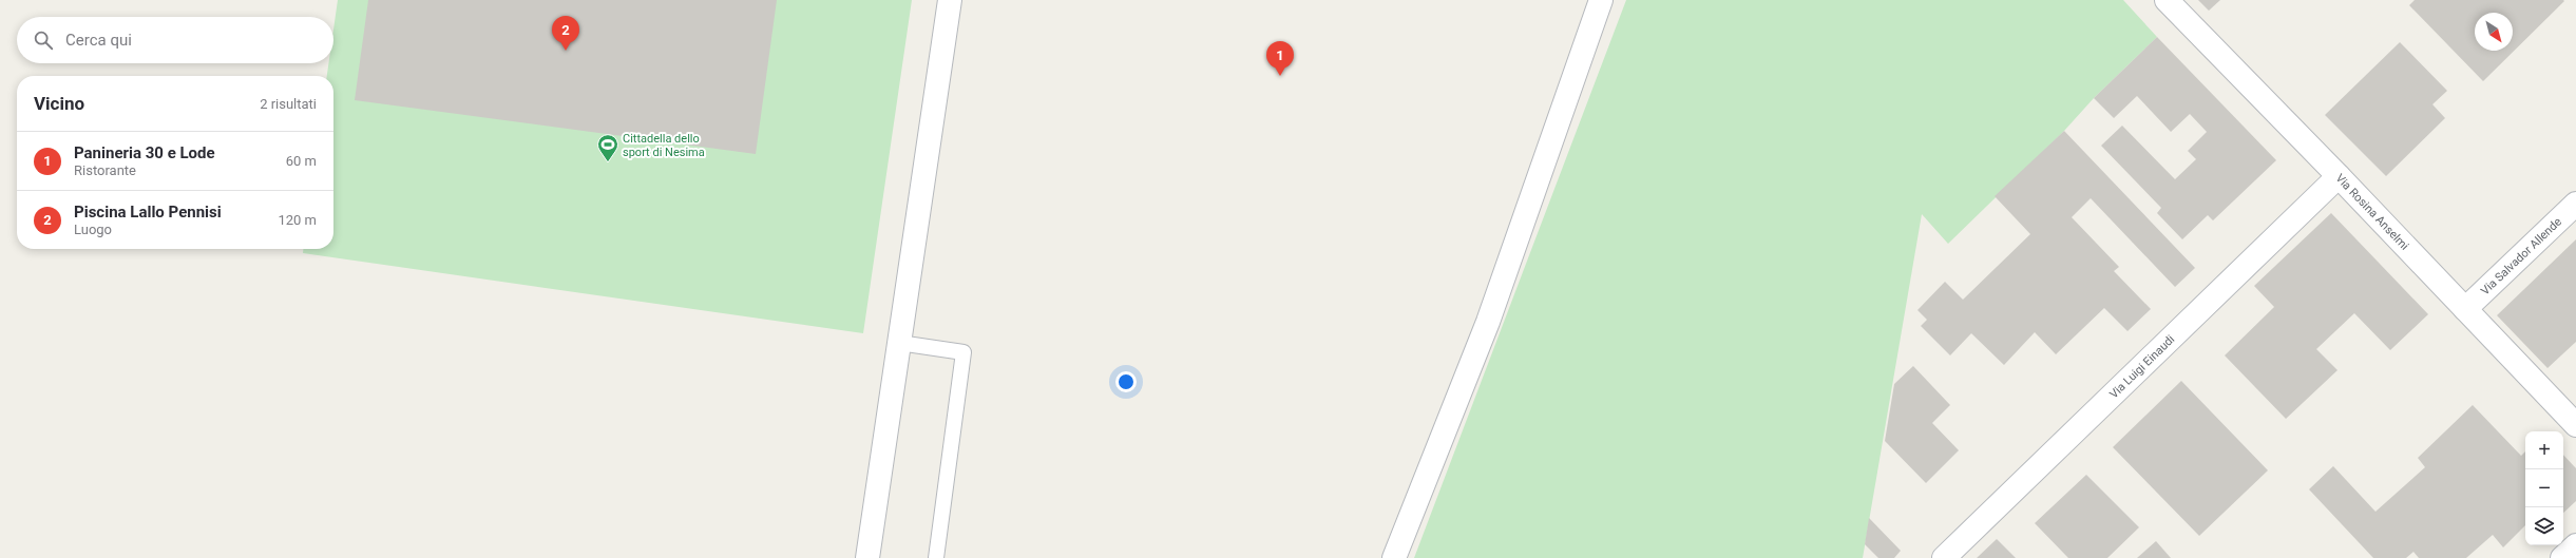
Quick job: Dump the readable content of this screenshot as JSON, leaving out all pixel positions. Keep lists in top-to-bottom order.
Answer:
{
  "streets": {
    "street": ["Via Rosina Anselmi", "Via Salvador Allende", "Via Luigi Einaudi"]
  },
  "crossings": [
    ["Via Rosina Anselmi", "Via Salvador Allende"],
    ["Via Rosina Anselmi", "Via Luigi Einaudi"]
  ],
  "places": {
    "sports": ["Cittadella dello sport di Nesima"]
  },
  "north": "bottom right",
  "page": {
    "pins": ["2", "1"],
    "search": "Cerca qui",
    "heading": ["Vicino", "2 risultati"],
    "list": [
      {
        "mark": "1",
        "name": "Panineria 30 e Lode",
        "note": "Ristorante",
        "value": "60 m"
      },
      {
        "mark": "2",
        "name": "Piscina Lallo Pennisi",
        "note": "Luogo",
        "value": "120 m"
      }
    ],
    "map_buttons": ["+", "−"]
  }
}
